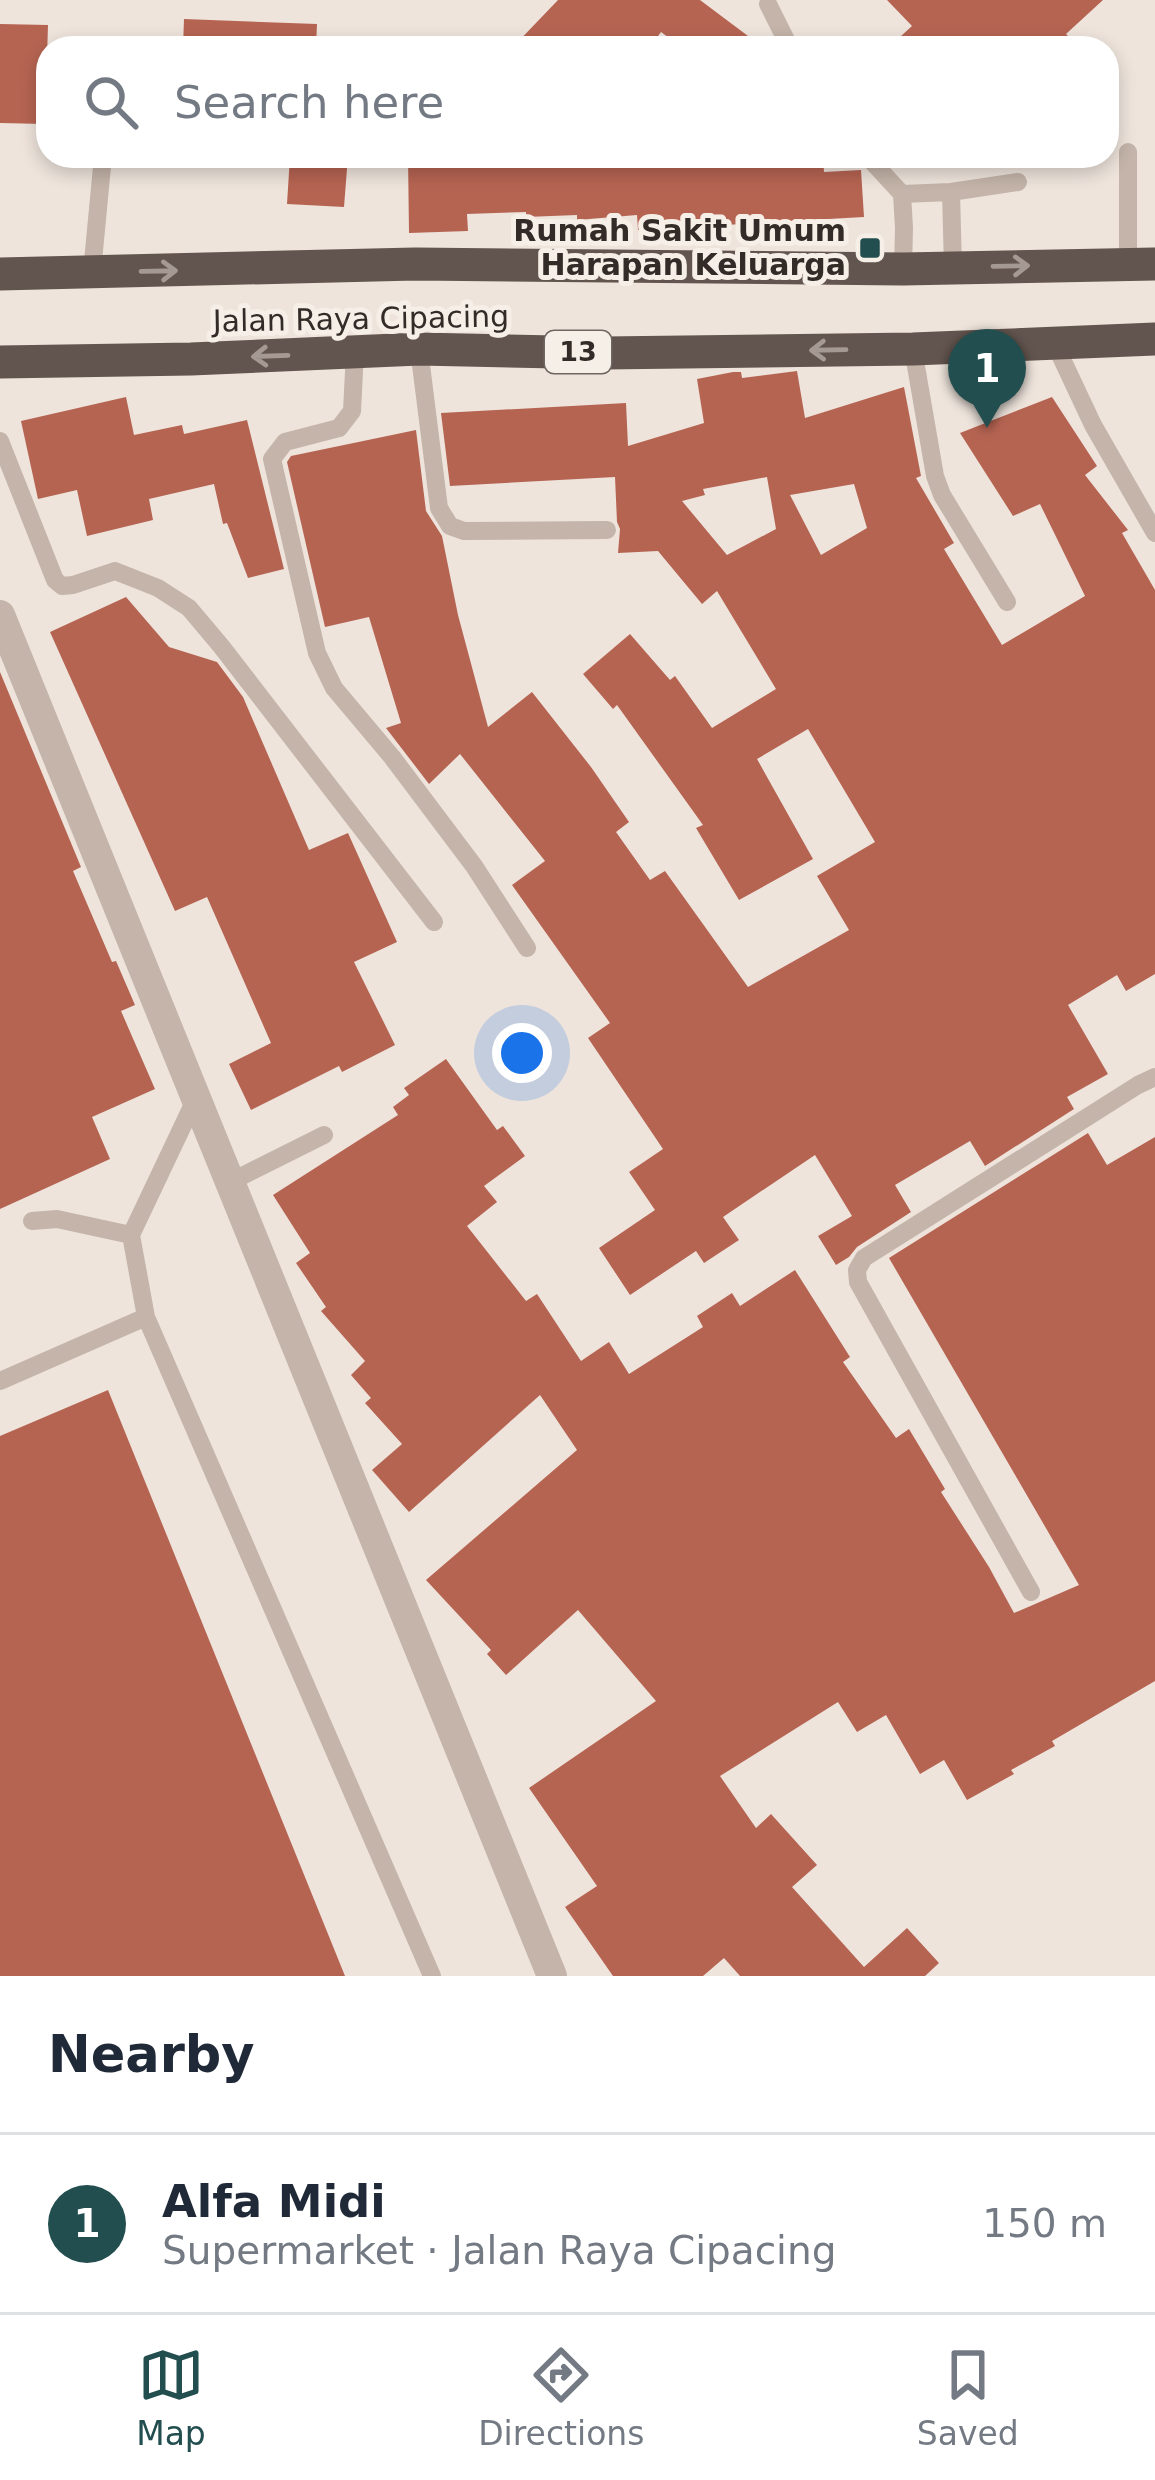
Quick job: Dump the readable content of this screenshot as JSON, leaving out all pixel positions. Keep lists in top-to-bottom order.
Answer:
{
  "streets": {
    "highway": ["Jalan Raya Cipacing", "13"]
  },
  "places": {
    "transit": ["Rumah Sakit Umum Harapan Keluarga"]
  },
  "page": {
    "search": "Search here",
    "pins": "1",
    "heading": "Nearby",
    "list": [
      {
        "mark": "1",
        "name": "Alfa Midi",
        "note": "Supermarket · Jalan Raya Cipacing",
        "value": "150 m"
      }
    ],
    "nav": ["Map", "Directions", "Saved"]
  }
}
